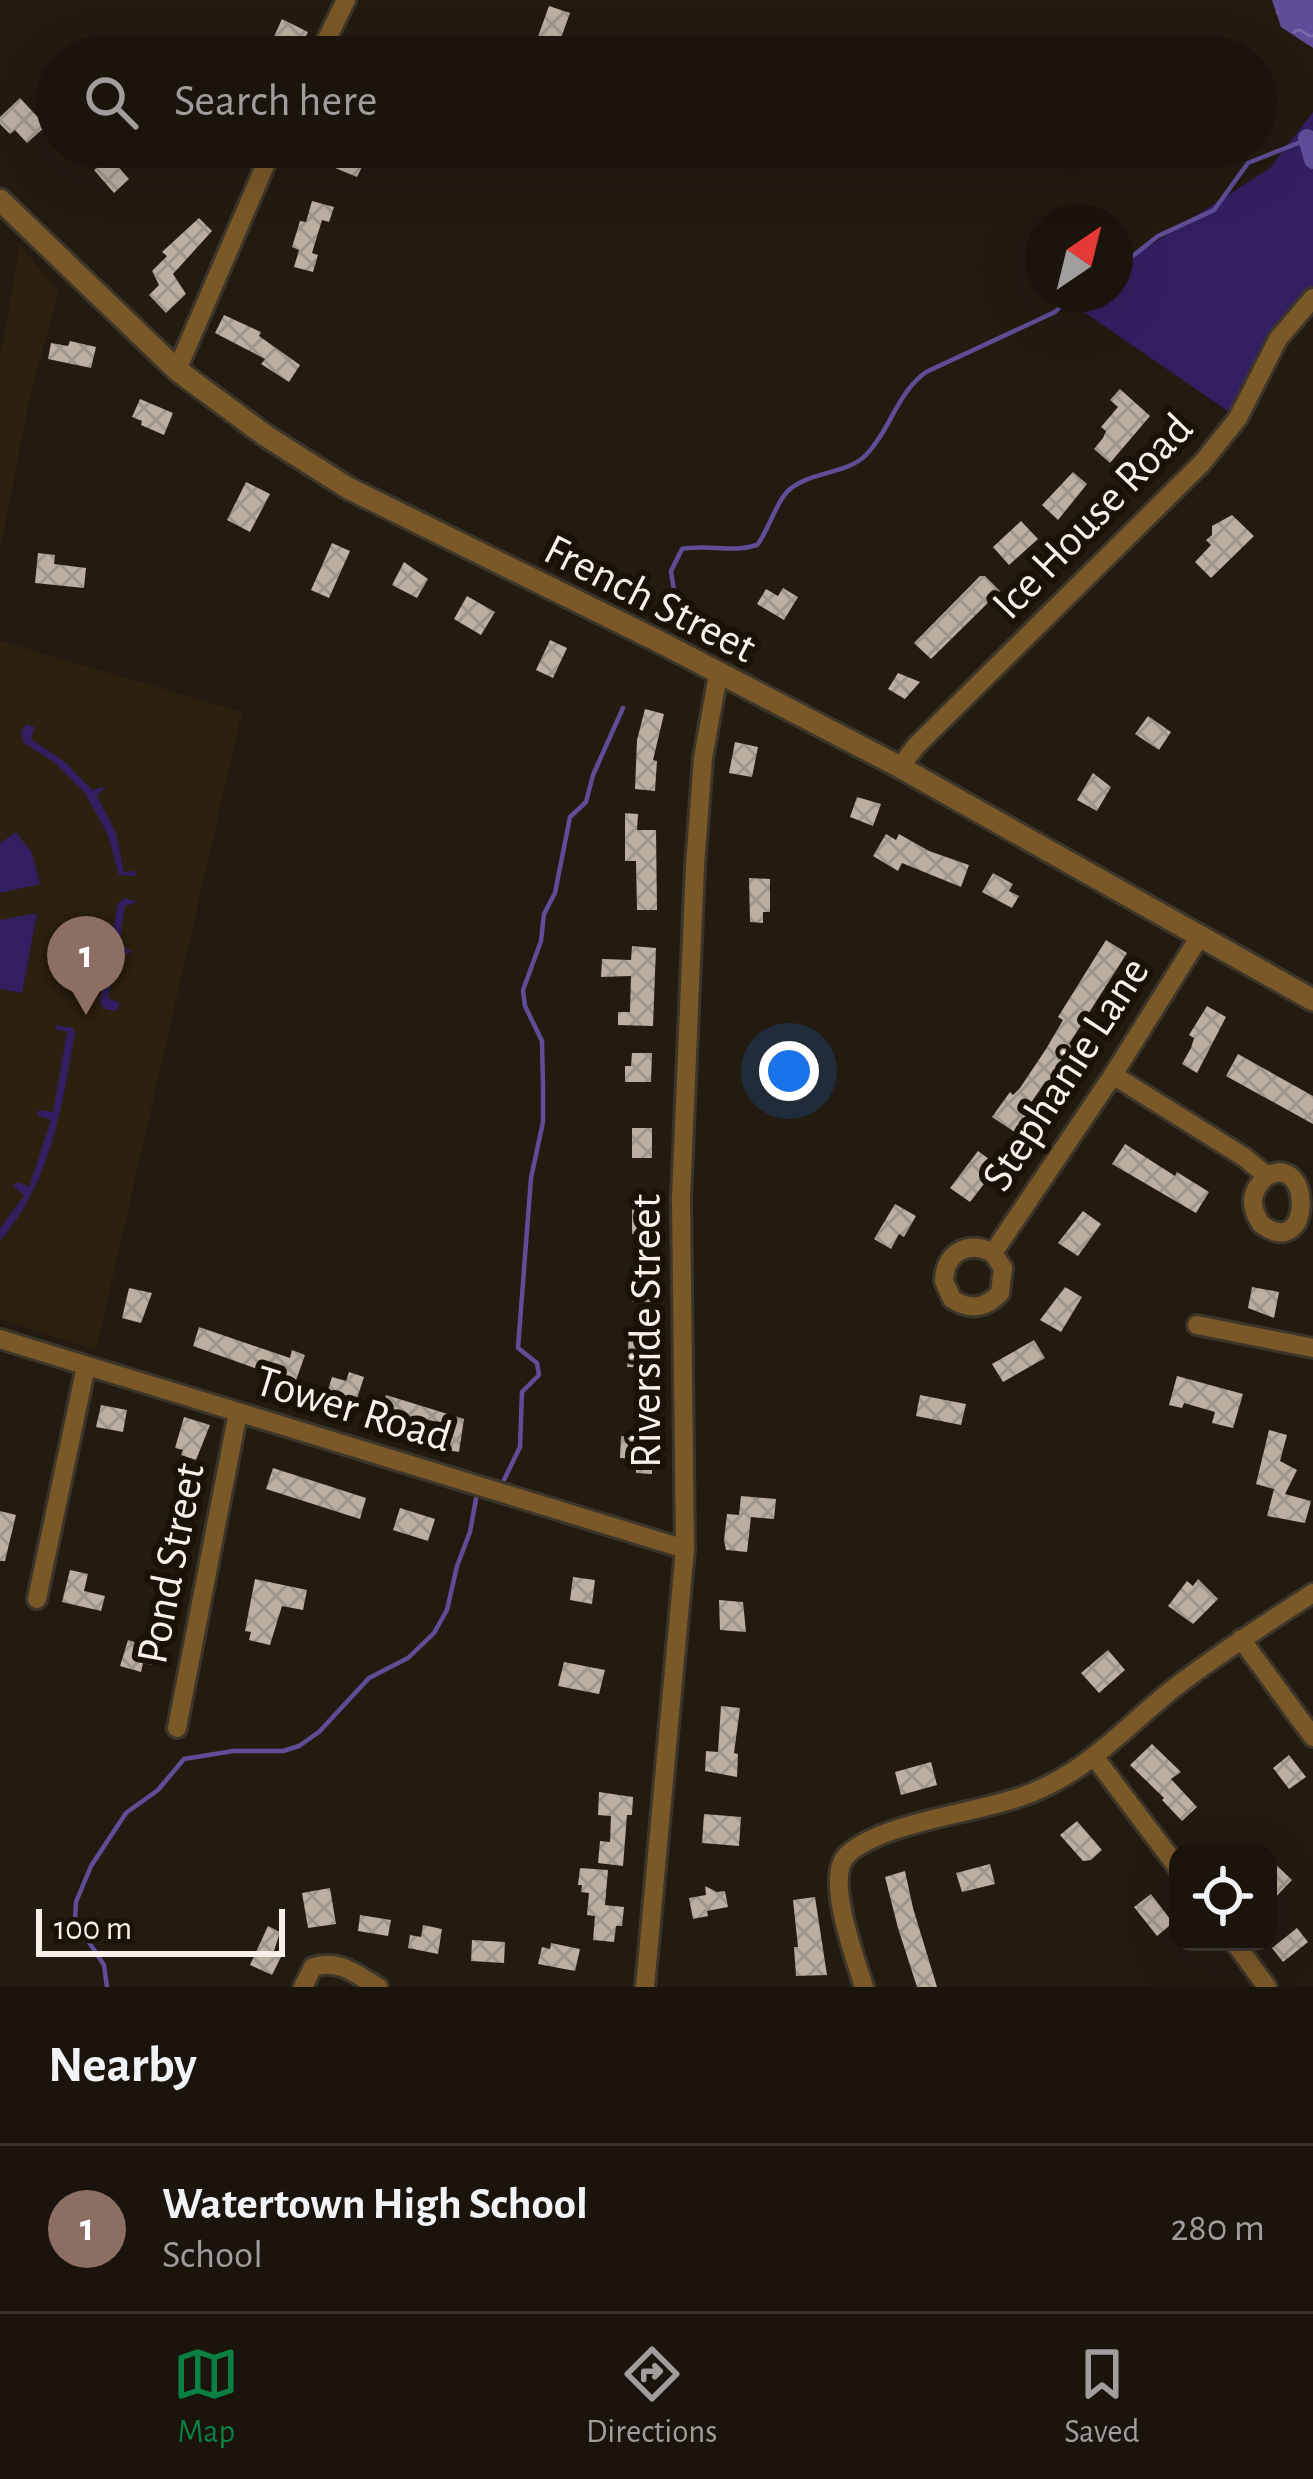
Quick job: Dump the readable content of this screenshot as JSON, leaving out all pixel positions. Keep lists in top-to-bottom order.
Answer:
{
  "streets": {
    "street": [
      "Ice House Road",
      "French Street",
      "Stephanie Lane",
      "Riverside Street",
      "Tower Road",
      "Pond Street"
    ]
  },
  "crossings": [
    ["Ice House Road", "French Street"],
    ["French Street", "Stephanie Lane"],
    ["French Street", "Riverside Street"],
    ["Riverside Street", "Tower Road"],
    ["Tower Road", "Pond Street"]
  ],
  "scale_bar": "100 m",
  "north": "top right",
  "page": {
    "search": "Search here",
    "pins": "1",
    "scale": "100 m",
    "heading": "Nearby",
    "list": [
      {
        "mark": "1",
        "name": "Watertown High School",
        "note": "School",
        "value": "280 m"
      }
    ],
    "nav": ["Map", "Directions", "Saved"]
  }
}
